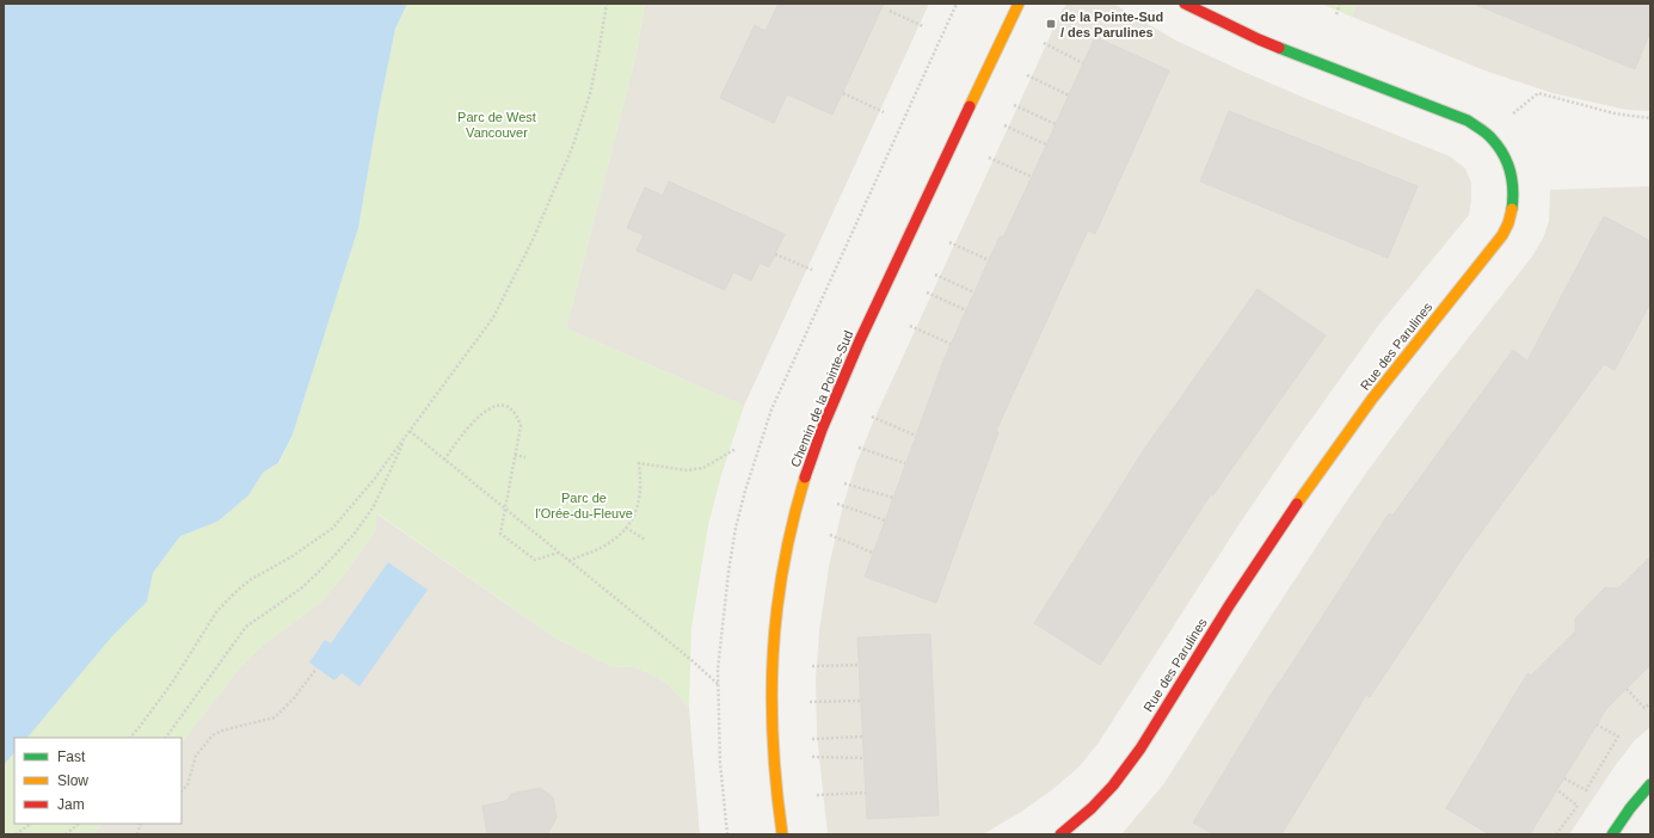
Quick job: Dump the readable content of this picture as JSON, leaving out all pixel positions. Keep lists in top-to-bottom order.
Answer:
{
  "streets": {
    "street": ["Rue des Parulines", "Chemin de la Pointe-Sud"]
  },
  "parks": ["Parc de West Vancouver", "Parc de l'Orée-du-Fleuve"],
  "places": {
    "transit": ["de la Pointe-Sud / des Parulines"]
  },
  "legend": ["Fast", "Slow", "Jam"]
}
